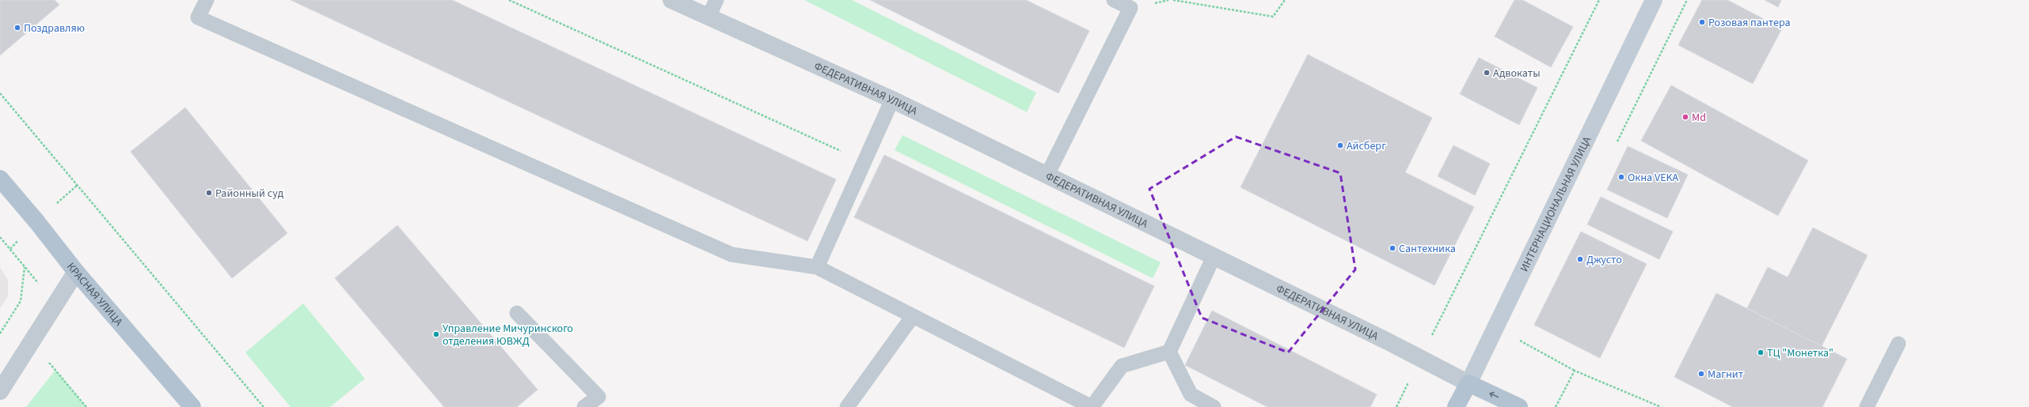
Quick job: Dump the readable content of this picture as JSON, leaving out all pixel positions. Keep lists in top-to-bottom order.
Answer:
{
  "streets": {
    "main road": ["ФЕДЕРАТИВНАЯ УЛИЦА", "ИНТЕРНАЦИОНАЛЬНАЯ УЛИЦА", "КРАСНАЯ УЛИЦА"]
  },
  "crossings": [
    ["ФЕДЕРАТИВНАЯ УЛИЦА", "ИНТЕРНАЦИОНАЛЬНАЯ УЛИЦА"]
  ],
  "places": [
    "Розовая пантера",
    "Поздравляю",
    "Адвокаты",
    "Md",
    "Айсберг",
    "Окна VEKA",
    "Районный суд",
    "Сантехника",
    "Джусто",
    "Управление Мичуринского отделения ЮВЖД",
    "ТЦ \"Монетка\"",
    "Магнит"
  ]
}
